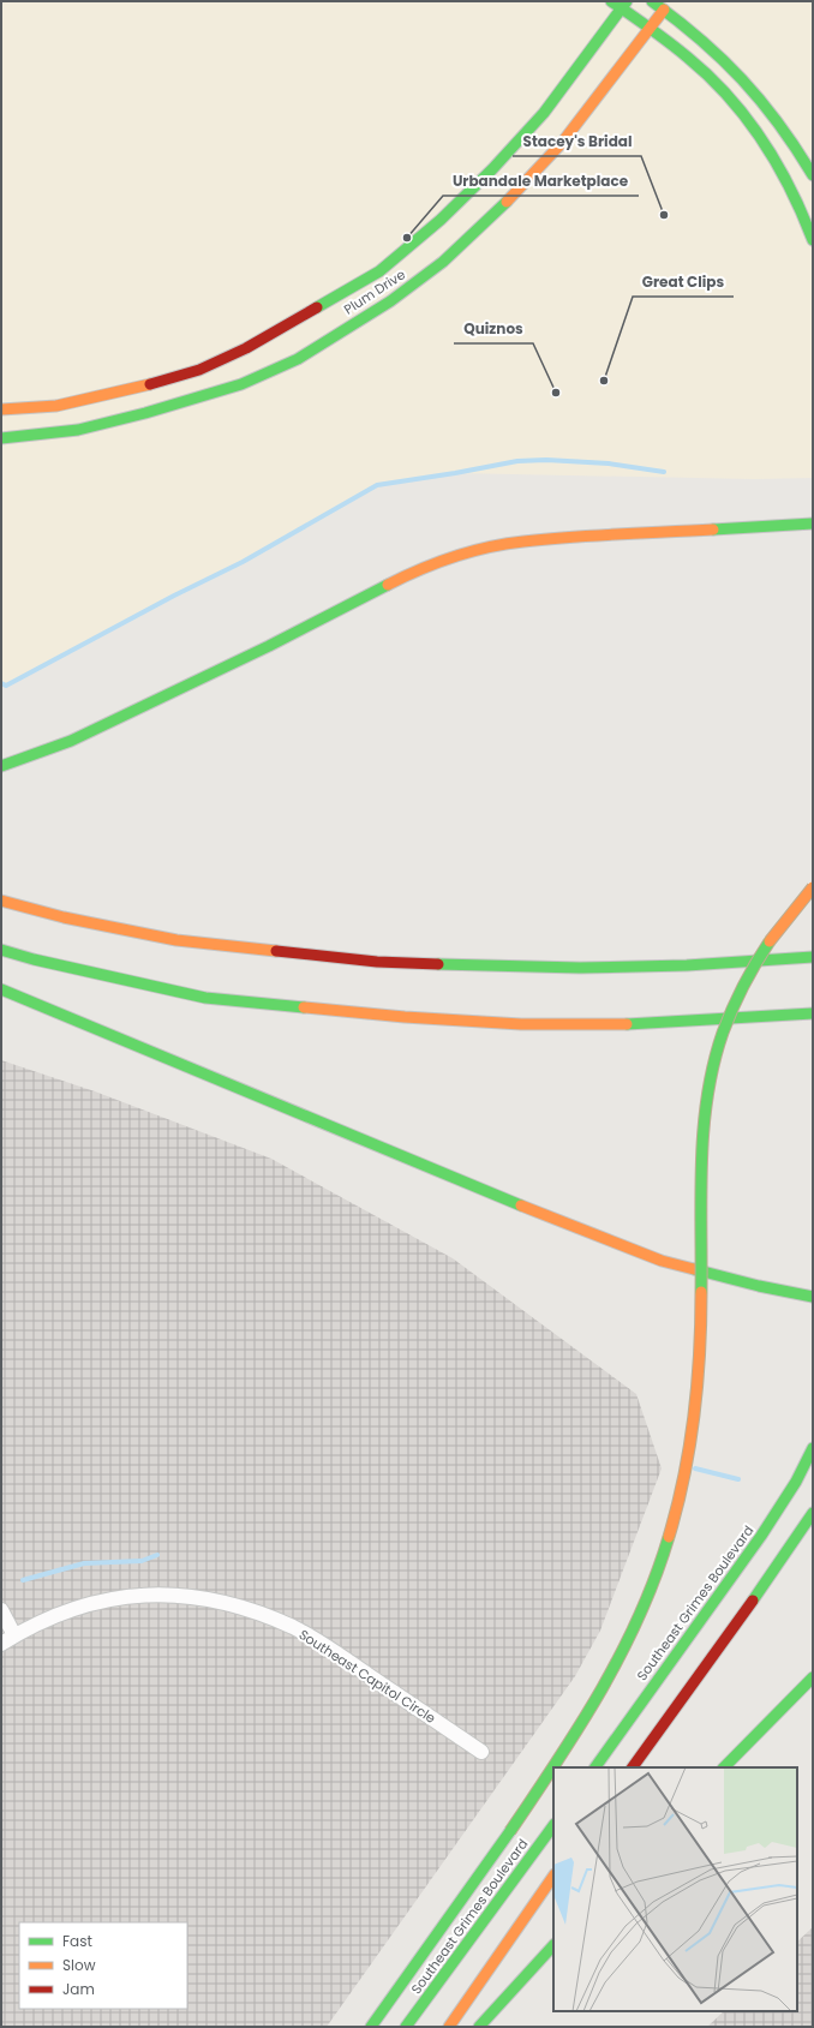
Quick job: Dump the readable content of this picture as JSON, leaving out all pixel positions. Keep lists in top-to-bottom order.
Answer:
{
  "streets": {
    "main road": ["Plum Drive", "Southeast Grimes Boulevard"],
    "street": ["Southeast Capitol Circle"]
  },
  "places": [
    "Stacey's Bridal",
    "Urbandale Marketplace",
    "Great Clips",
    "Quiznos"
  ],
  "legend": ["Fast", "Slow", "Jam"]
}
